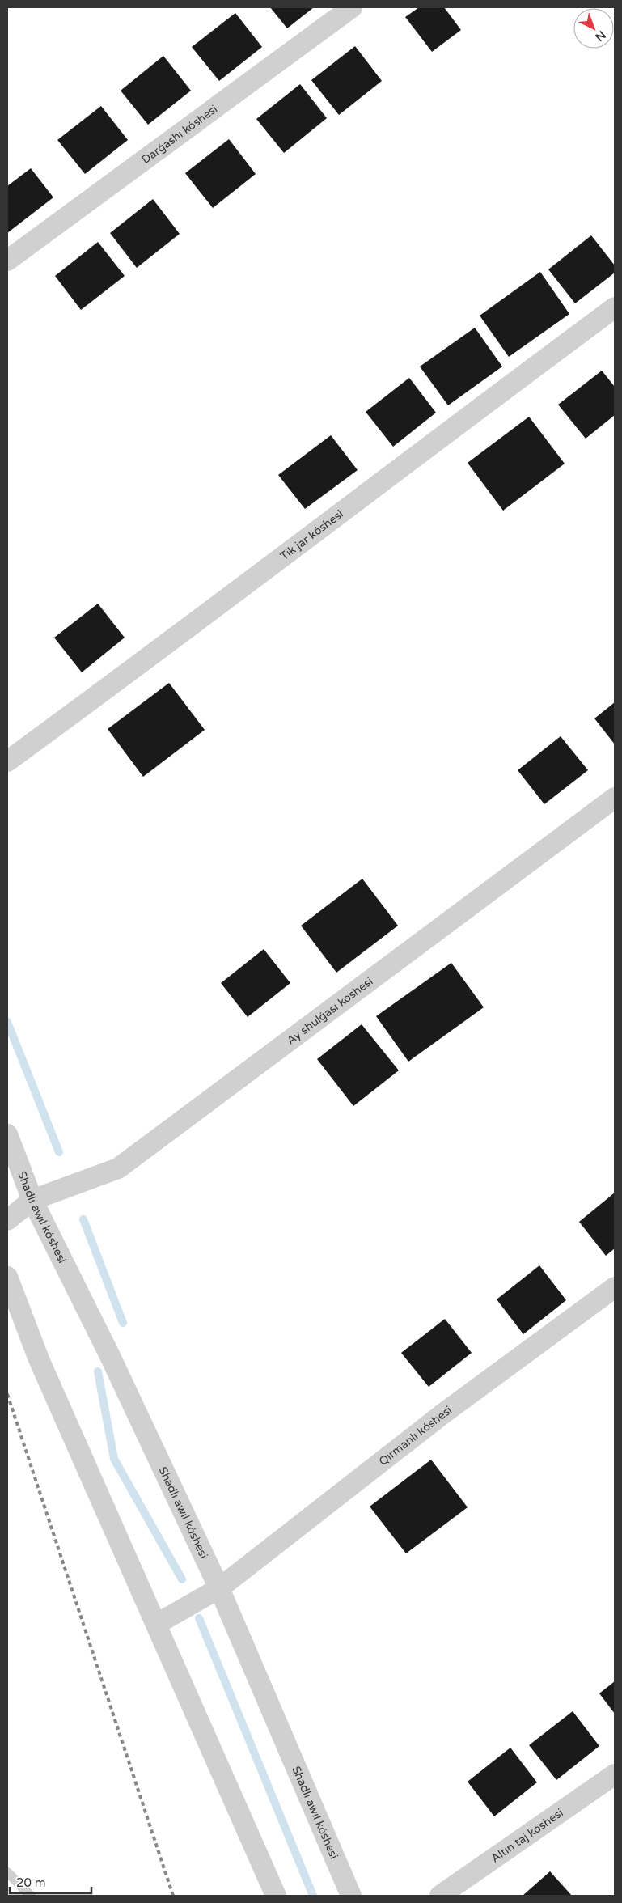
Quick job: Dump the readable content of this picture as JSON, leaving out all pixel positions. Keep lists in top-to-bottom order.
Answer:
{
  "streets": {
    "street": [
      "Darǵashı kóshesi",
      "Tik jar kóshesi",
      "Ay shulǵası kóshesi",
      "Shadlı awıl kóshesi",
      "Qırmanlı kóshesi",
      "Altın taj kóshesi"
    ]
  },
  "crossings": [
    ["Ay shulǵası kóshesi", "Shadlı awıl kóshesi"],
    ["Shadlı awıl kóshesi", "Qırmanlı kóshesi"]
  ],
  "scale_bar": "20 m",
  "north": "bottom right"
}
